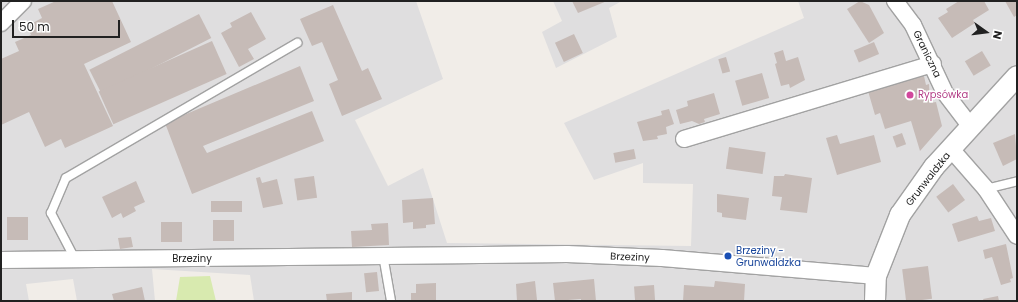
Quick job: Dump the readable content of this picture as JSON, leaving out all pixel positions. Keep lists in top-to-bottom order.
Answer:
{
  "streets": {
    "street": ["Graniczna", "Grunwaldzka", "Brzeziny"]
  },
  "crossings": [
    ["Graniczna", "Grunwaldzka"],
    ["Grunwaldzka", "Brzeziny"]
  ],
  "places": ["Rypsówka", "Brzeziny - Grunwaldzka"],
  "scale_bar": "50 m",
  "north": "right"
}
